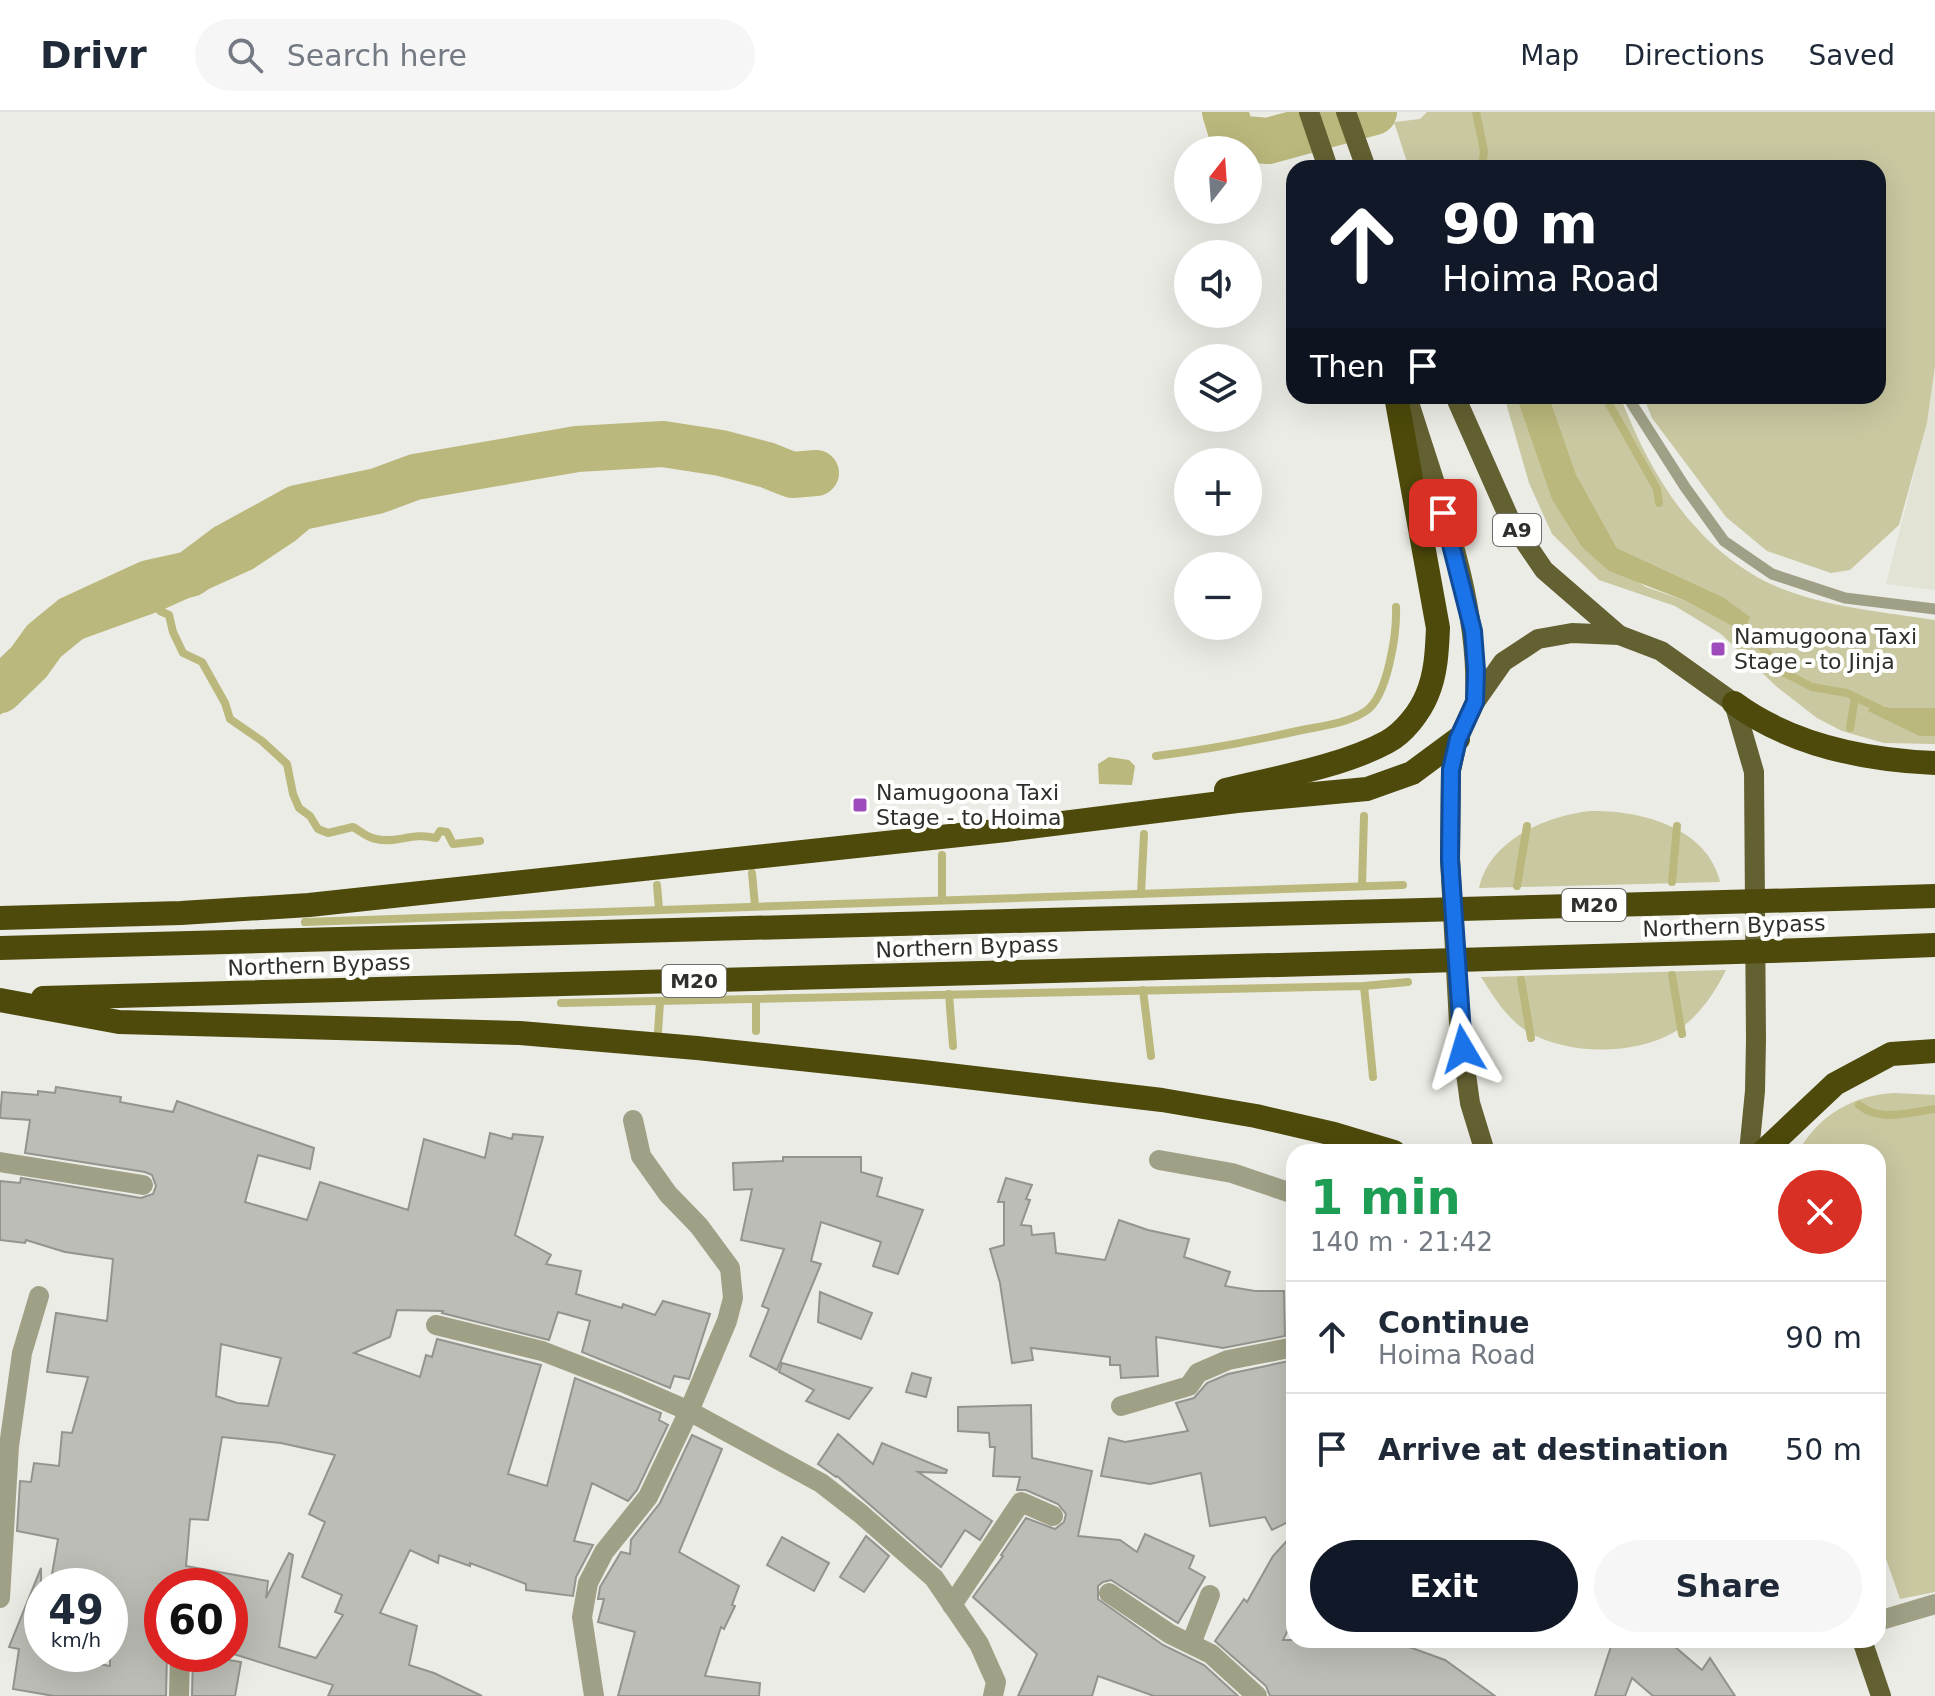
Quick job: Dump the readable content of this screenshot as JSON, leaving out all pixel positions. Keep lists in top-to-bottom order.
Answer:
{
  "streets": {
    "highway": ["M20", "Northern Bypass"],
    "main road": ["A9"]
  },
  "places": {
    "transit": ["Namugoona Taxi Stage - to Jinja", "Namugoona Taxi Stage - to Hoima"]
  },
  "north": "top",
  "page": {
    "header": "Drivr",
    "search": "Search here",
    "nav": ["Map", "Directions", "Saved"],
    "map_buttons": ["+", "−"],
    "turn": ["90 m", "Hoima Road"],
    "then": "Then",
    "heading": ["1 min", "140 m · 21:42"],
    "list": [
      {
        "name": "Continue",
        "note": "Hoima Road",
        "value": "90 m"
      },
      {
        "name": "Arrive at destination",
        "value": "50 m"
      }
    ],
    "buttons": ["Exit", "Share"],
    "speed": "49 km/h",
    "limit": "60"
  }
}
